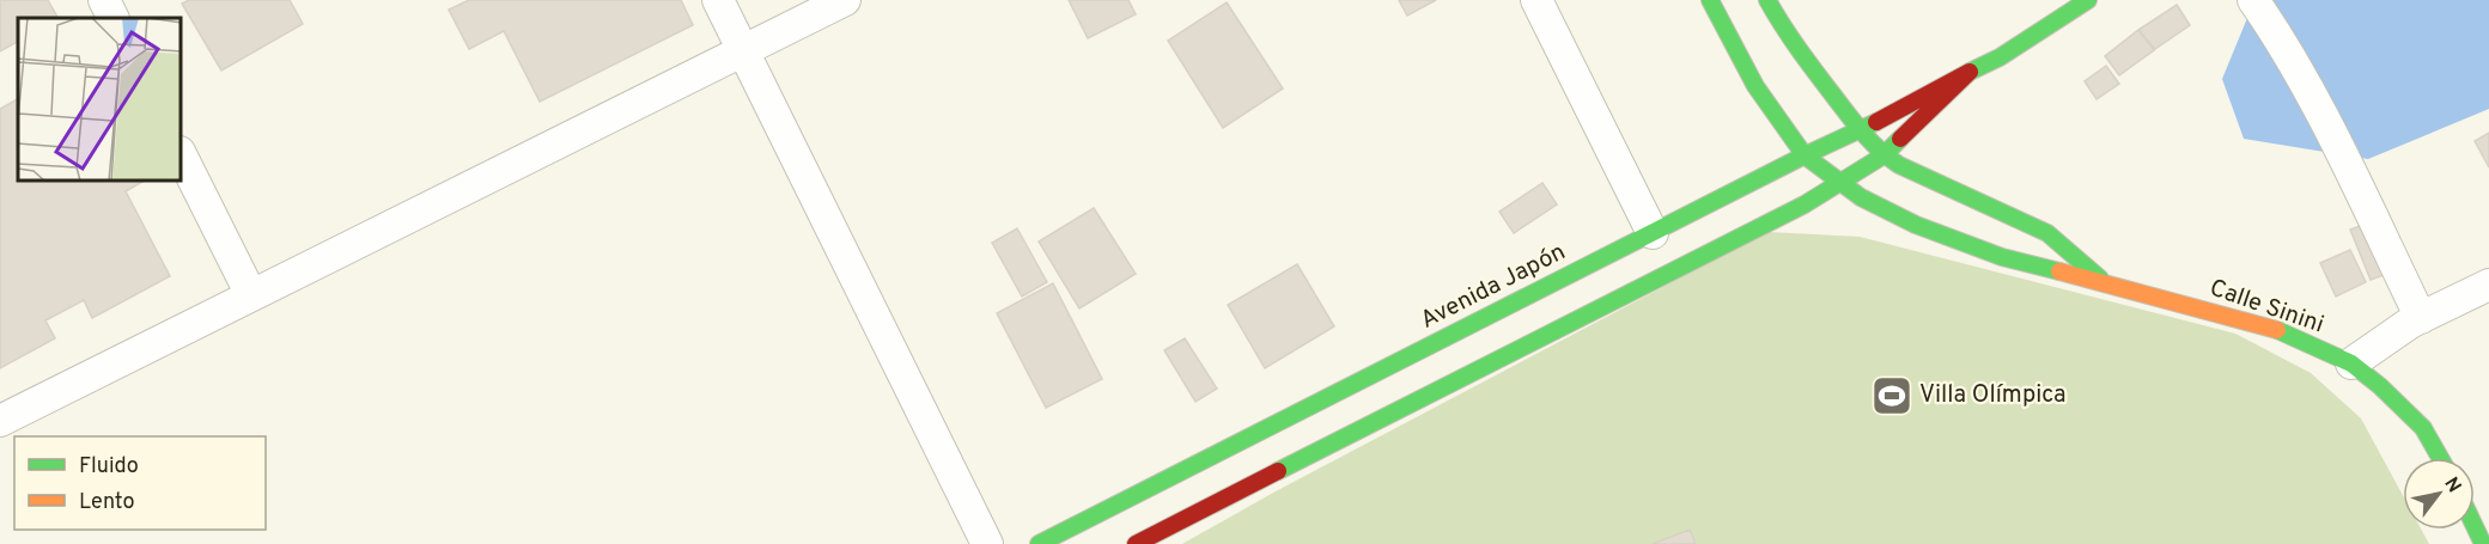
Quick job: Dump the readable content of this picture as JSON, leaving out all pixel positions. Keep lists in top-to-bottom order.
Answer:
{
  "streets": {
    "street": ["Avenida Japón", "Calle Sinini"]
  },
  "crossings": [
    ["Avenida Japón", "Calle Sinini"]
  ],
  "places": {
    "sports": ["Villa Olímpica"]
  },
  "legend": ["Fluido", "Lento"],
  "north": "top right"
}
